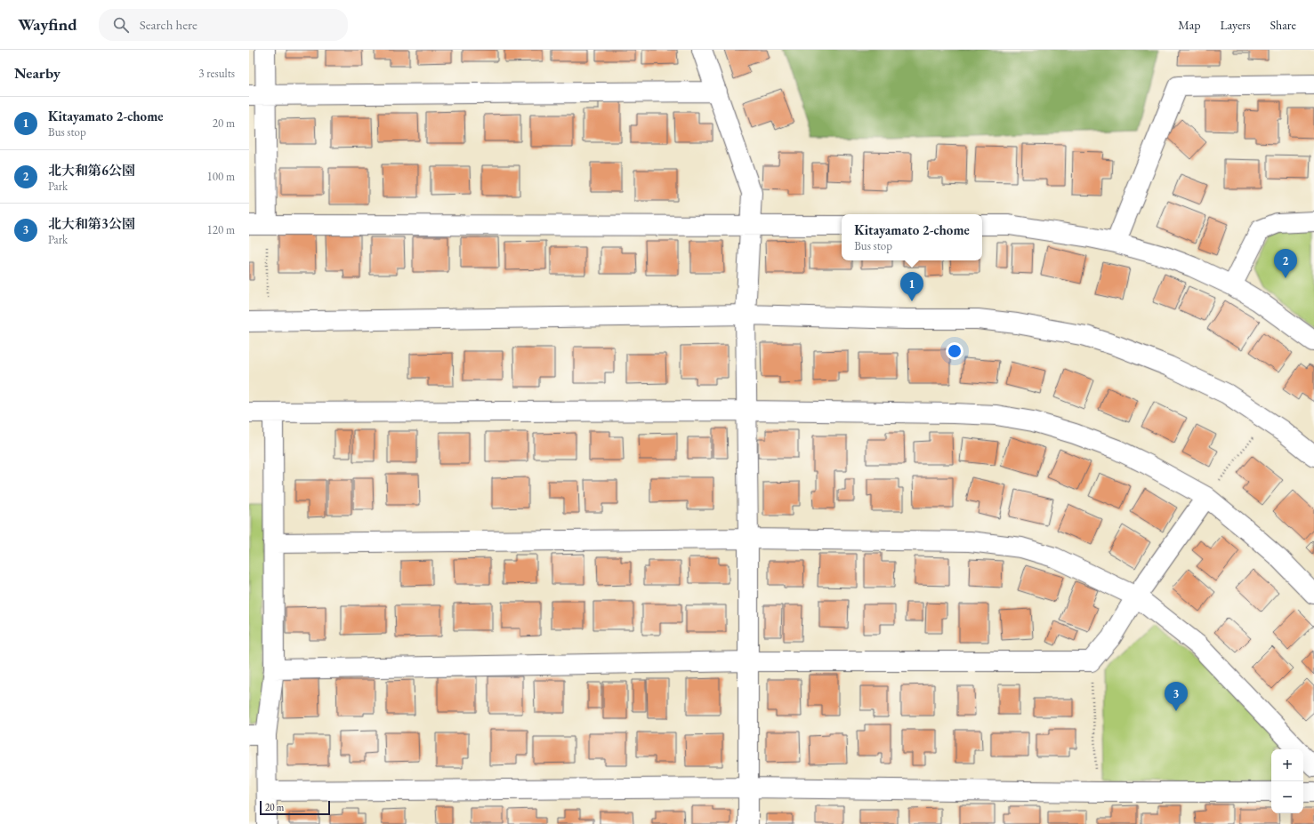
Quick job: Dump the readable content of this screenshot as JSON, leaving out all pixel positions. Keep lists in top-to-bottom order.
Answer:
{
  "scale_bar": "20 m",
  "page": {
    "header": "Wayfind",
    "search": "Search here",
    "nav": ["Map", "Layers", "Share"],
    "heading": ["Nearby", "3 results"],
    "list": [
      {
        "mark": "1",
        "name": "Kitayamato 2-chome",
        "note": "Bus stop",
        "value": "20 m"
      },
      {
        "mark": "2",
        "name": "北大和第6公園",
        "note": "Park",
        "value": "100 m"
      },
      {
        "mark": "3",
        "name": "北大和第3公園",
        "note": "Park",
        "value": "120 m"
      }
    ],
    "popup": ["Kitayamato 2-chome", "Bus stop"],
    "pins": ["2", "1", "3"],
    "map_buttons": ["+", "−"],
    "scale": "20 m"
  }
}
